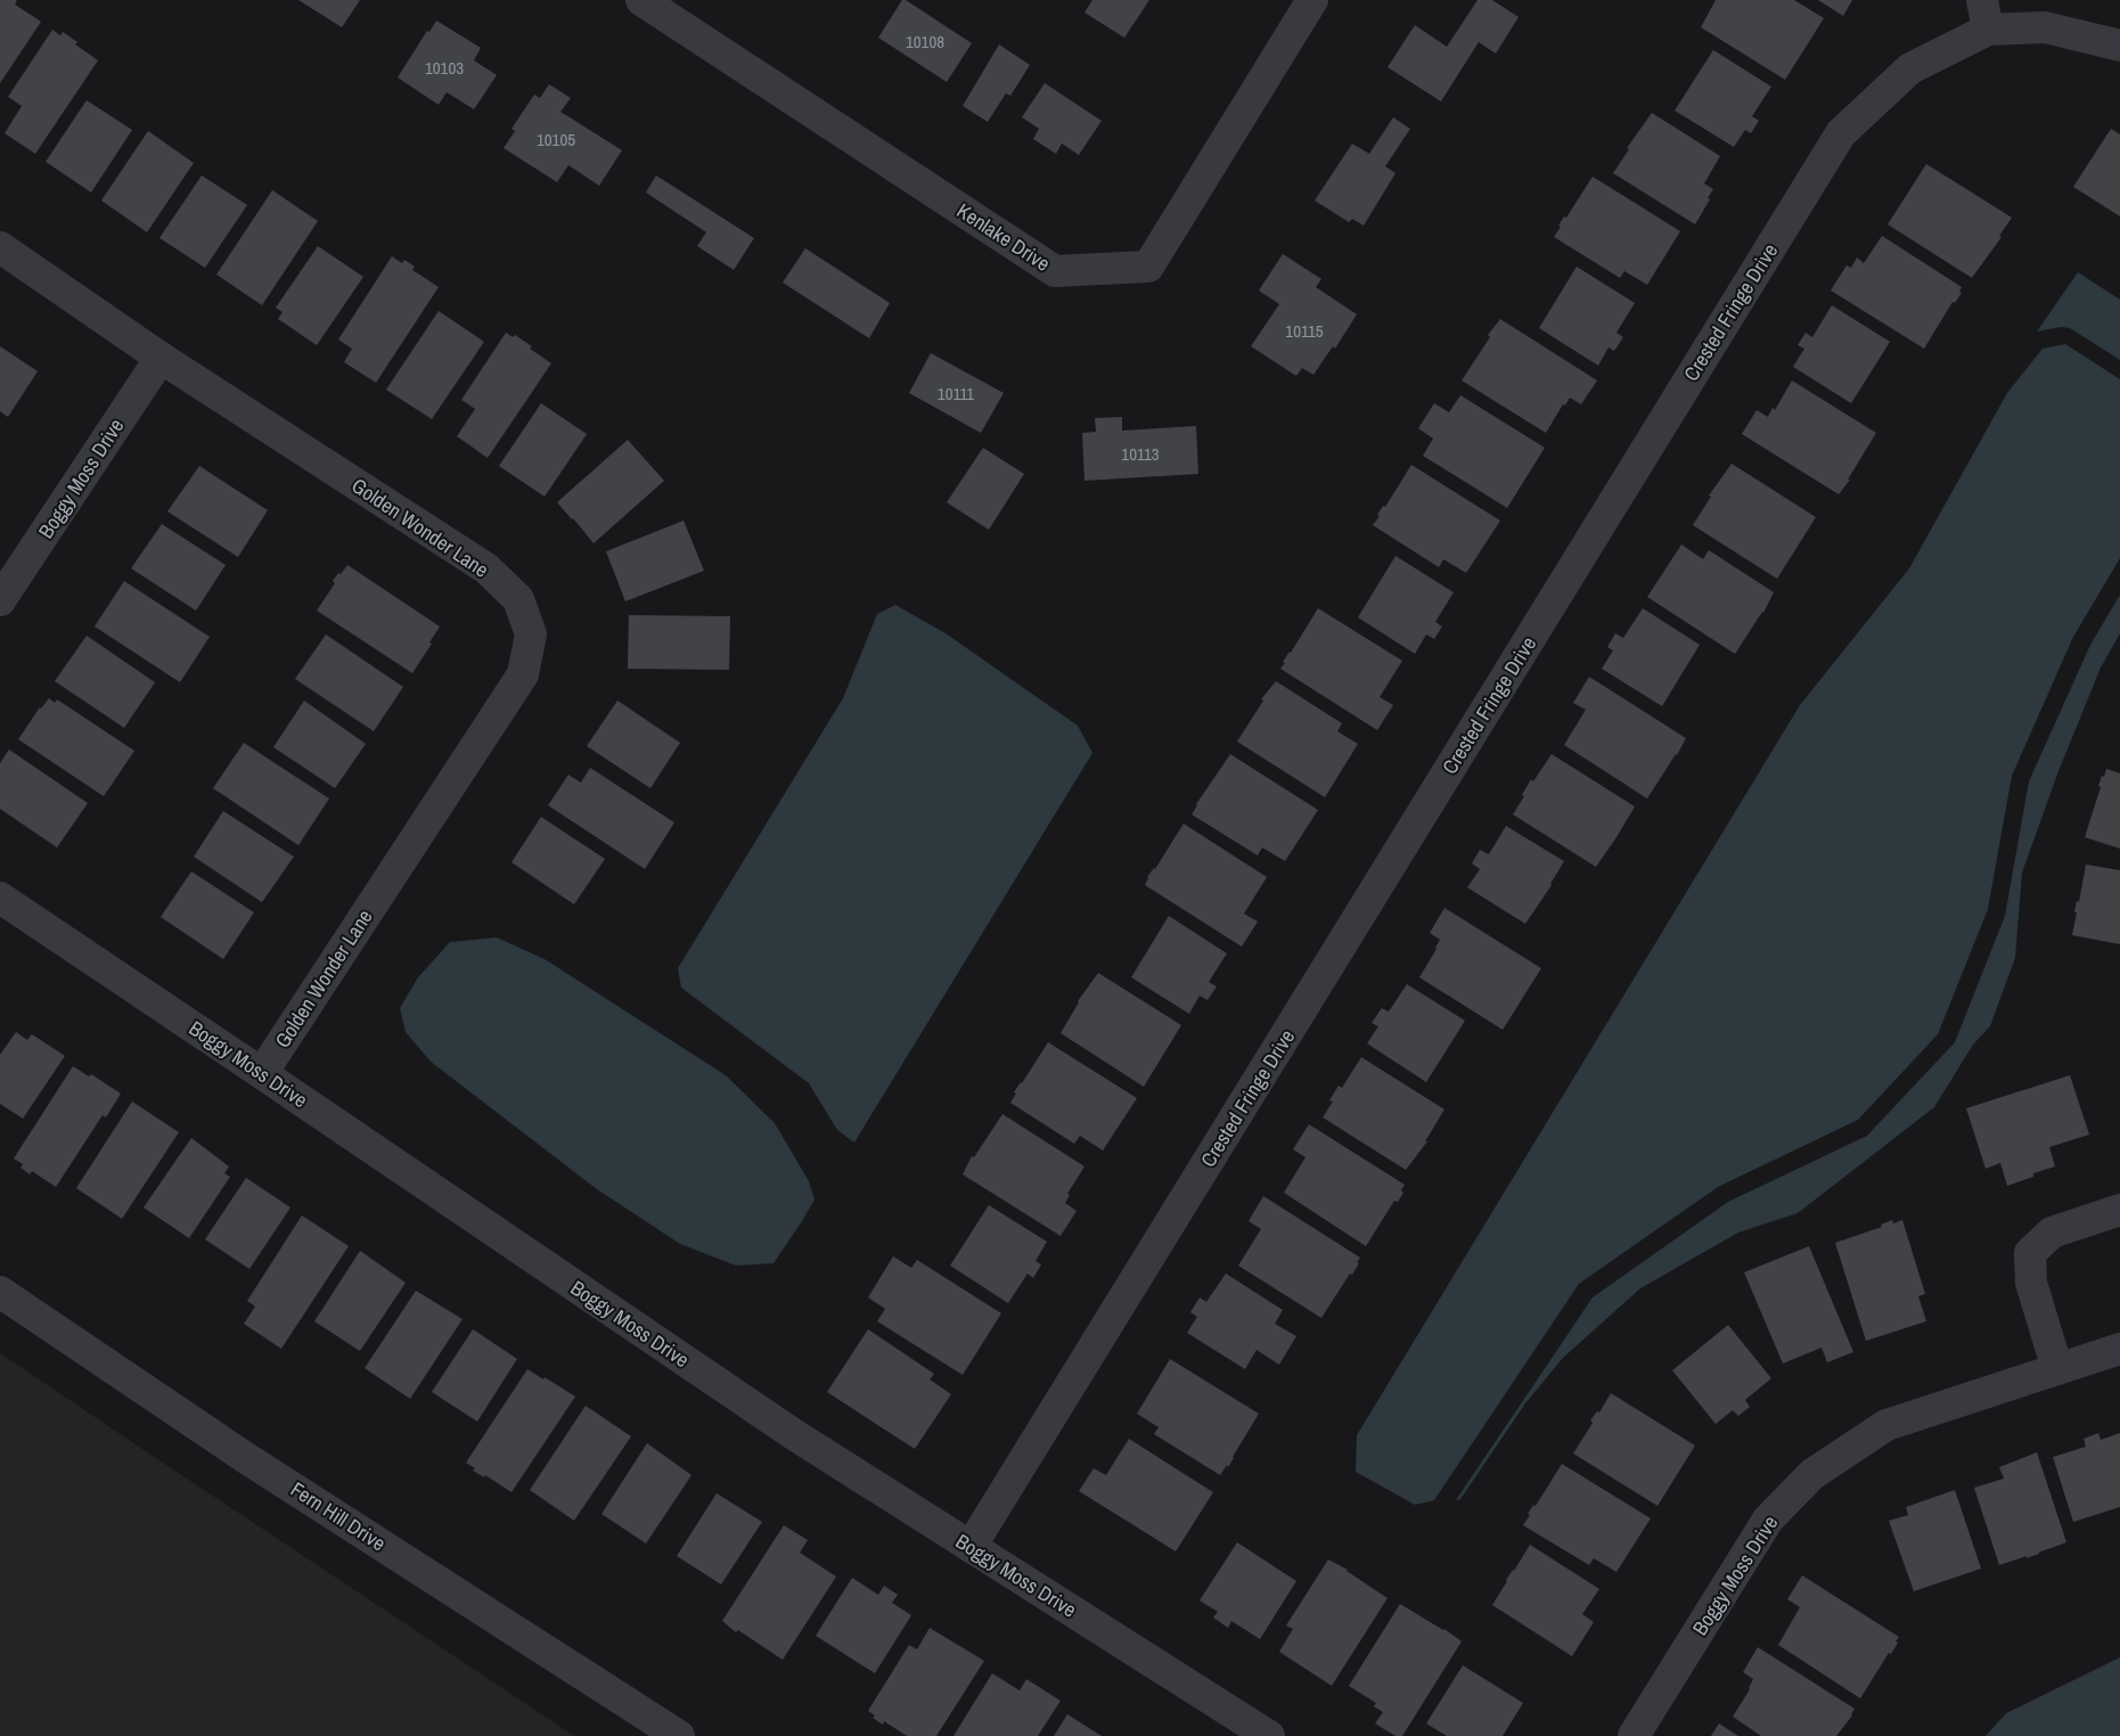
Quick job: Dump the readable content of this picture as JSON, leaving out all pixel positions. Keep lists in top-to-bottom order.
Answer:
{
  "streets": {
    "street": [
      "Kenlake Drive",
      "Crested Fringe Drive",
      "Boggy Moss Drive",
      "Golden Wonder Lane",
      "Fern Hill Drive"
    ]
  },
  "crossings": [
    ["Crested Fringe Drive", "Boggy Moss Drive"],
    ["Boggy Moss Drive", "Golden Wonder Lane"]
  ],
  "house_numbers": [
    "10108",
    "10103",
    "10105",
    "10115",
    "10111",
    "10113"
  ]
}
